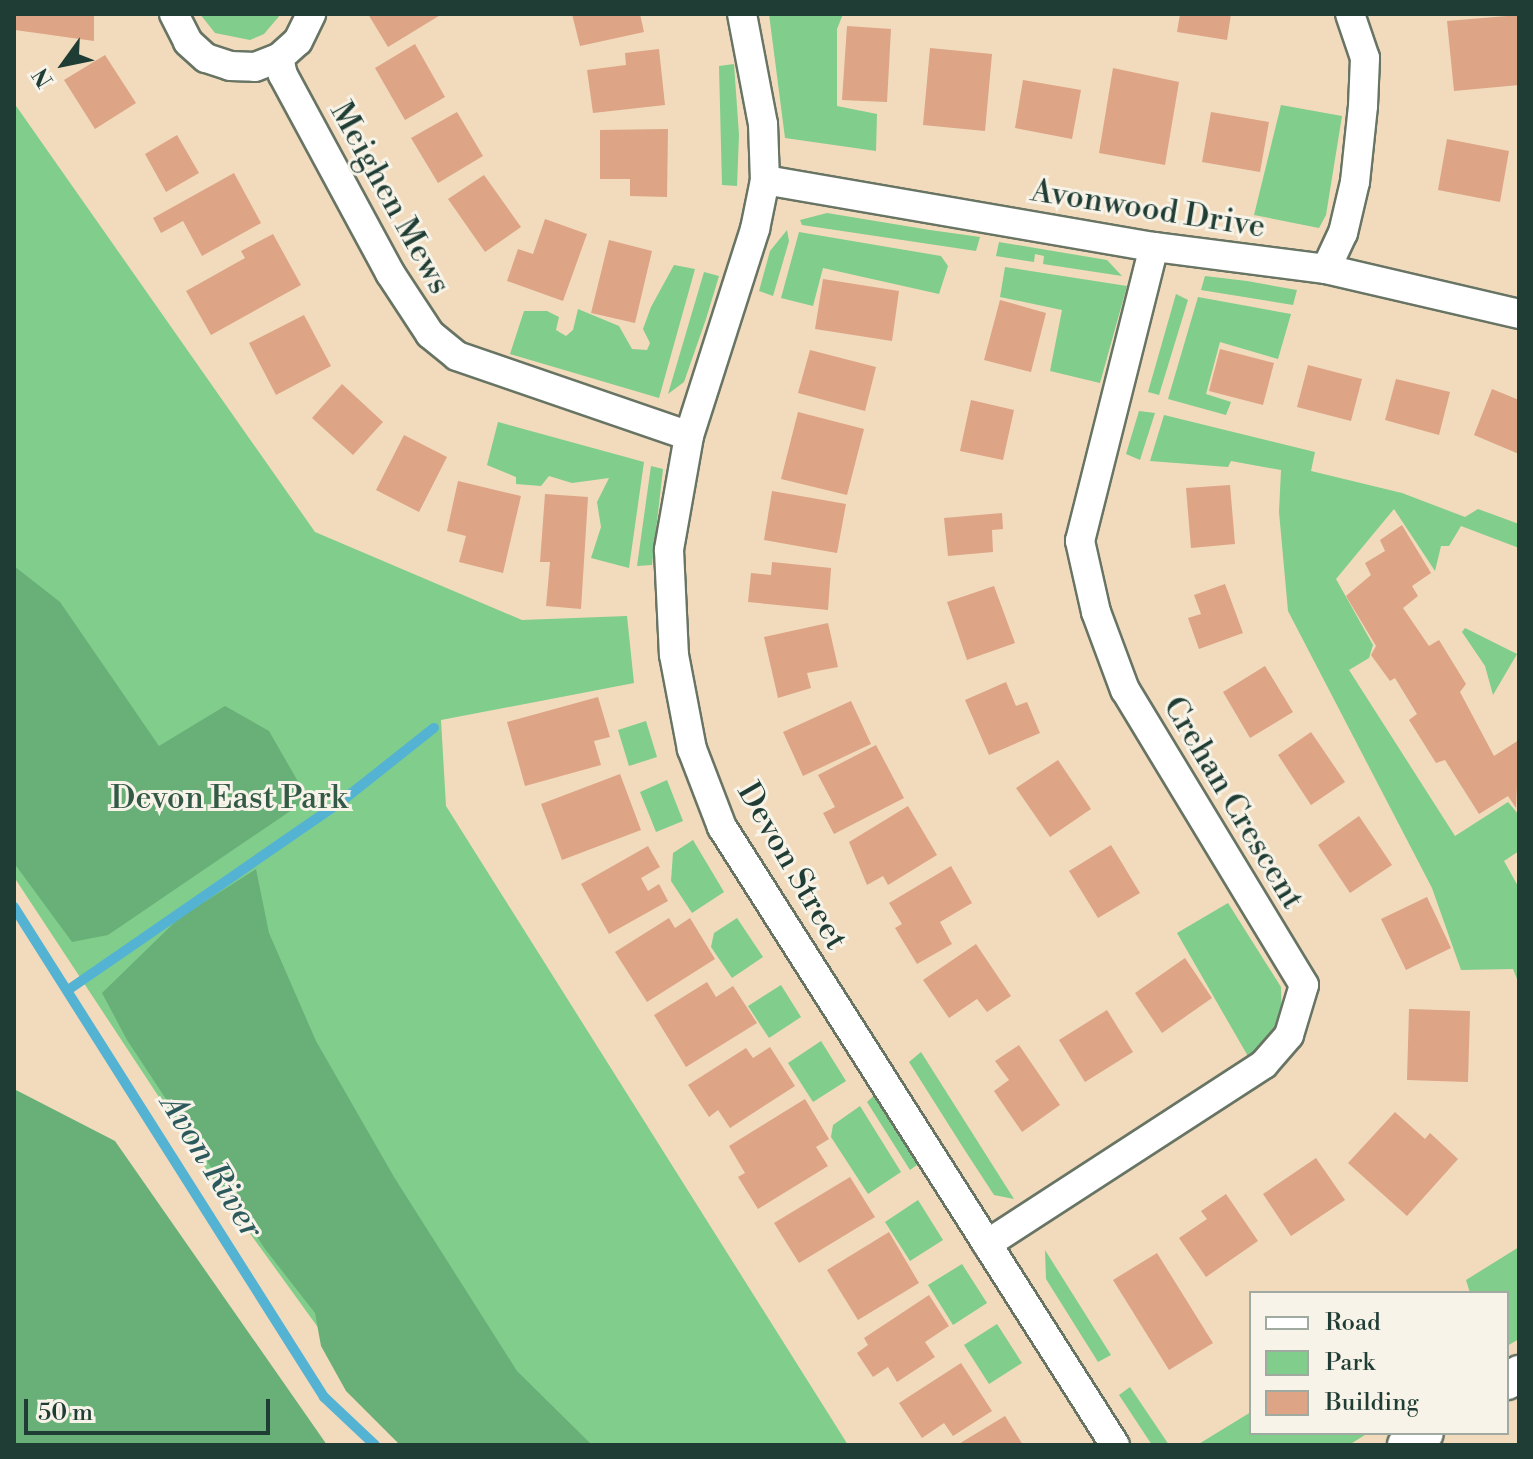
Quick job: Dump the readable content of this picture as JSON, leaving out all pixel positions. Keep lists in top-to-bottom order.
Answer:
{
  "streets": {
    "street": [
      "Meighen Mews",
      "Avonwood Drive",
      "Crehan Crescent",
      "Devon Street"
    ]
  },
  "crossings": [
    ["Meighen Mews", "Devon Street"],
    ["Avonwood Drive", "Crehan Crescent"],
    ["Avonwood Drive", "Devon Street"],
    ["Crehan Crescent", "Devon Street"]
  ],
  "water": ["Avon River"],
  "parks": ["Devon East Park"],
  "legend": ["Road", "Park", "Building"],
  "scale_bar": "50 m",
  "north": "bottom left"
}
